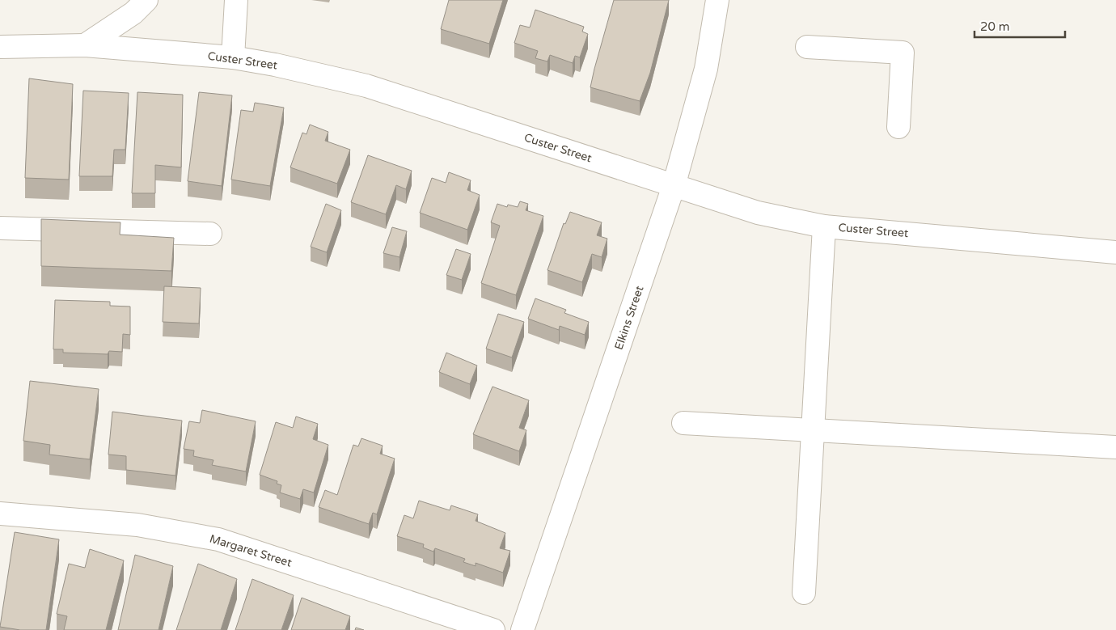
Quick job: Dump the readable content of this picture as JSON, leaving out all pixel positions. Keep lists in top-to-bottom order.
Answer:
{
  "streets": {
    "street": ["Custer Street", "Elkins Street", "Margaret Street"]
  },
  "crossings": [
    ["Custer Street", "Elkins Street"]
  ],
  "scale_bar": "20 m"
}
